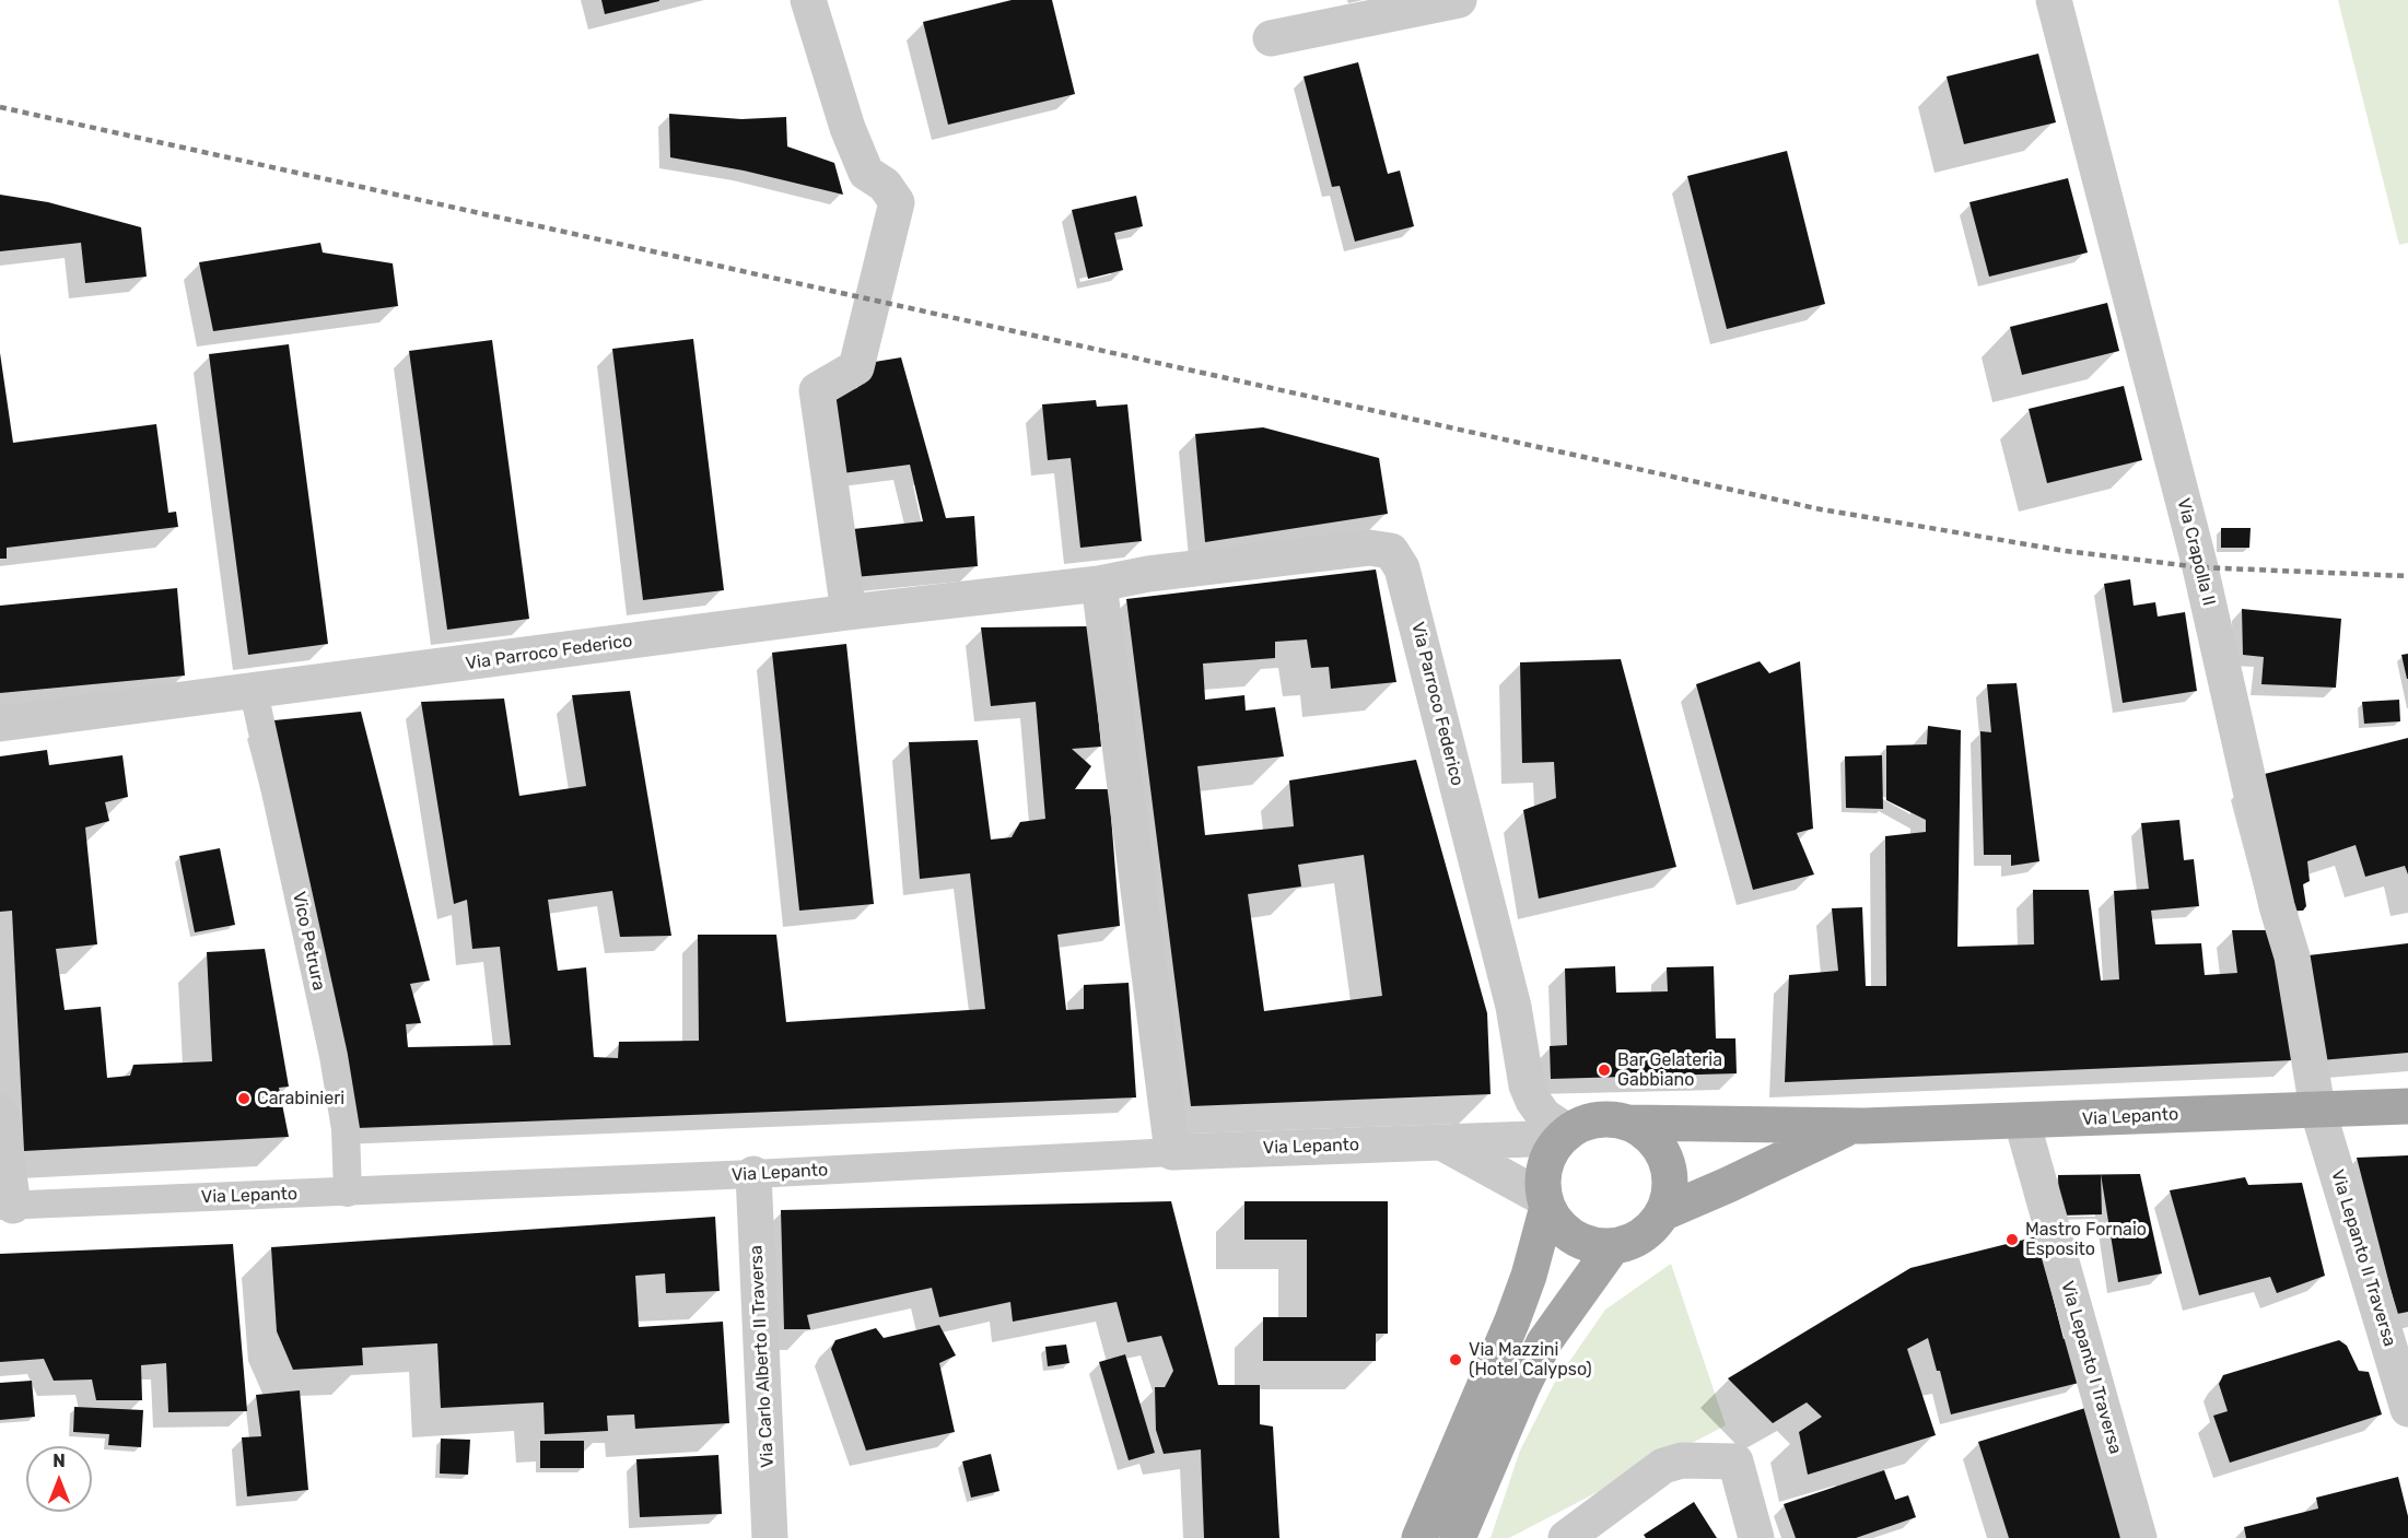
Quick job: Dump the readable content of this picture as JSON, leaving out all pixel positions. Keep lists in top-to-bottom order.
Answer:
{
  "streets": {
    "main road": ["Via Lepanto"],
    "street": [
      "Via Crapolla II",
      "Via Parroco Federico",
      "Vico Petrura",
      "Via Lepanto II Traversa",
      "Via Carlo Alberto II Traversa",
      "Via Lepanto I Traversa"
    ]
  },
  "crossings": [
    ["Via Crapolla II", "Via Lepanto"],
    ["Via Crapolla II", "Via Lepanto II Traversa"],
    ["Via Parroco Federico", "Vico Petrura"],
    ["Via Parroco Federico", "Via Lepanto"],
    ["Vico Petrura", "Via Lepanto"],
    ["Via Lepanto", "Via Lepanto II Traversa"],
    ["Via Lepanto", "Via Carlo Alberto II Traversa"],
    ["Via Lepanto", "Via Lepanto I Traversa"]
  ],
  "places": [
    "Bar Gelateria Gabbiano",
    "Carabinieri",
    "Mastro Fornaio Esposito",
    "Via Mazzini (Hotel Calypso)"
  ],
  "north": "top"
}
